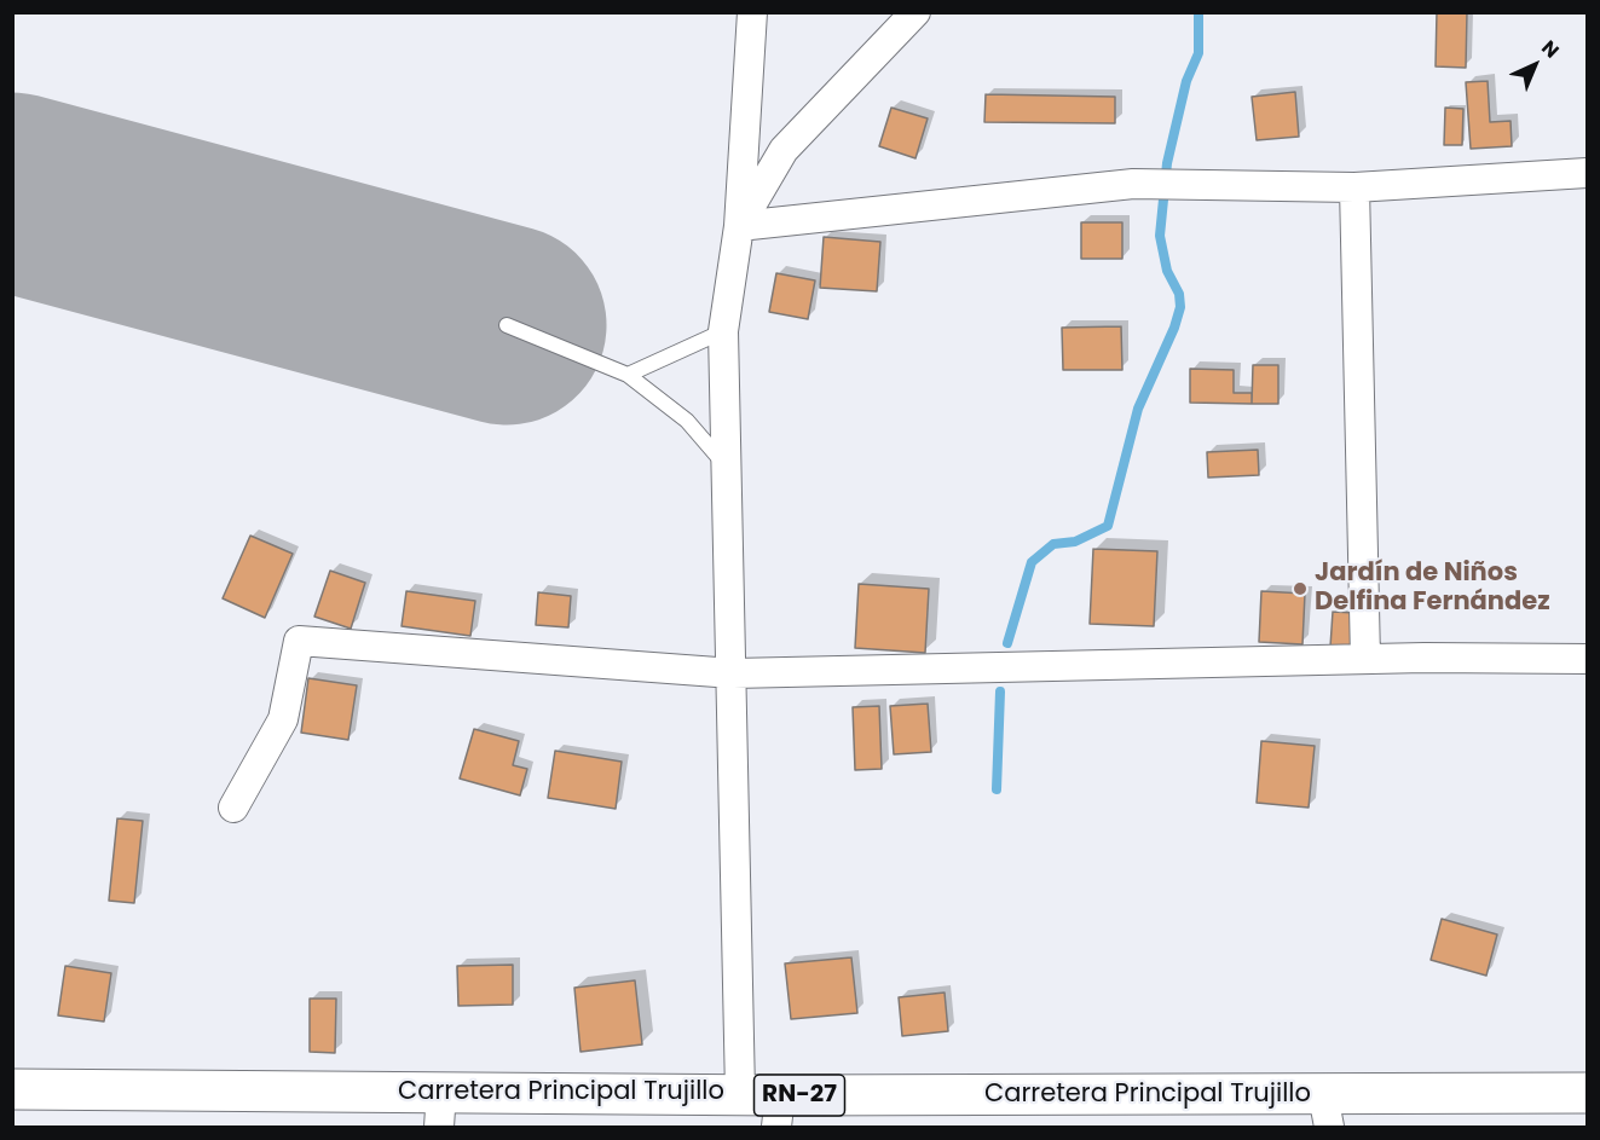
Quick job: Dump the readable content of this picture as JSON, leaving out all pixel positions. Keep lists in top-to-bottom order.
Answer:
{
  "streets": {
    "main road": ["Carretera Principal Trujillo", "RN-27"]
  },
  "places": ["Jardín de Niños Delfina Fernández"],
  "north": "top right"
}
